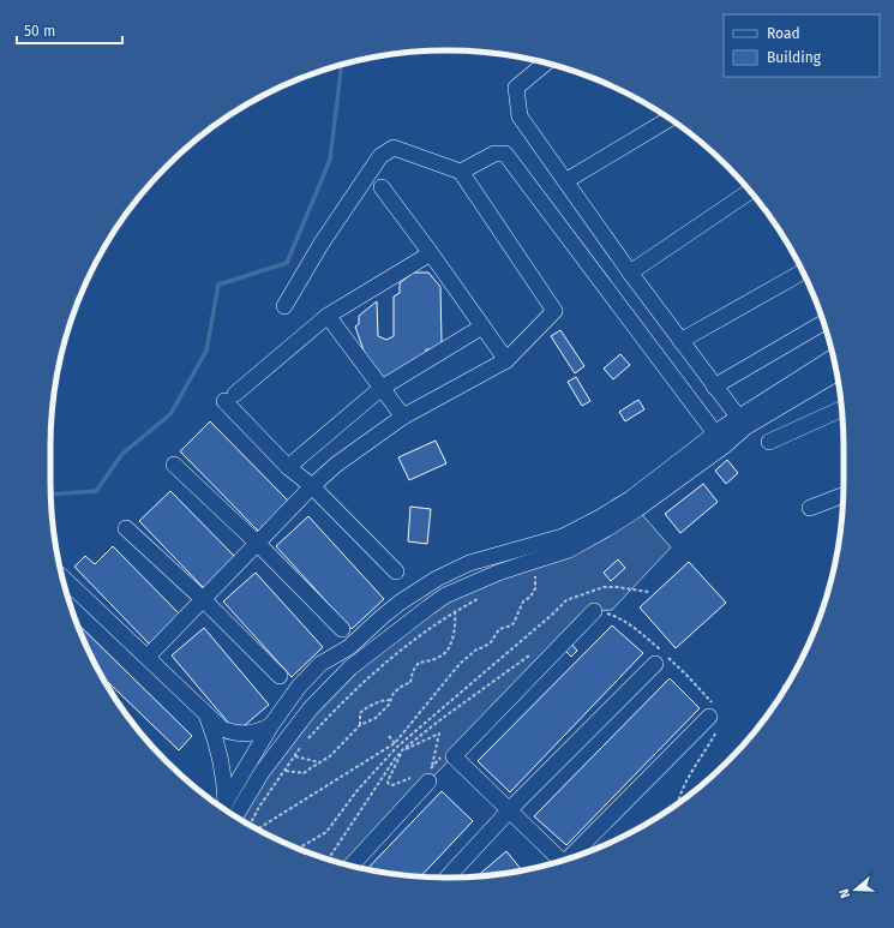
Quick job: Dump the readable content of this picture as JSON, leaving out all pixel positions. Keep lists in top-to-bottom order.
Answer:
{
  "legend": ["Road", "Building"],
  "scale_bar": "50 m",
  "north": "left"
}
